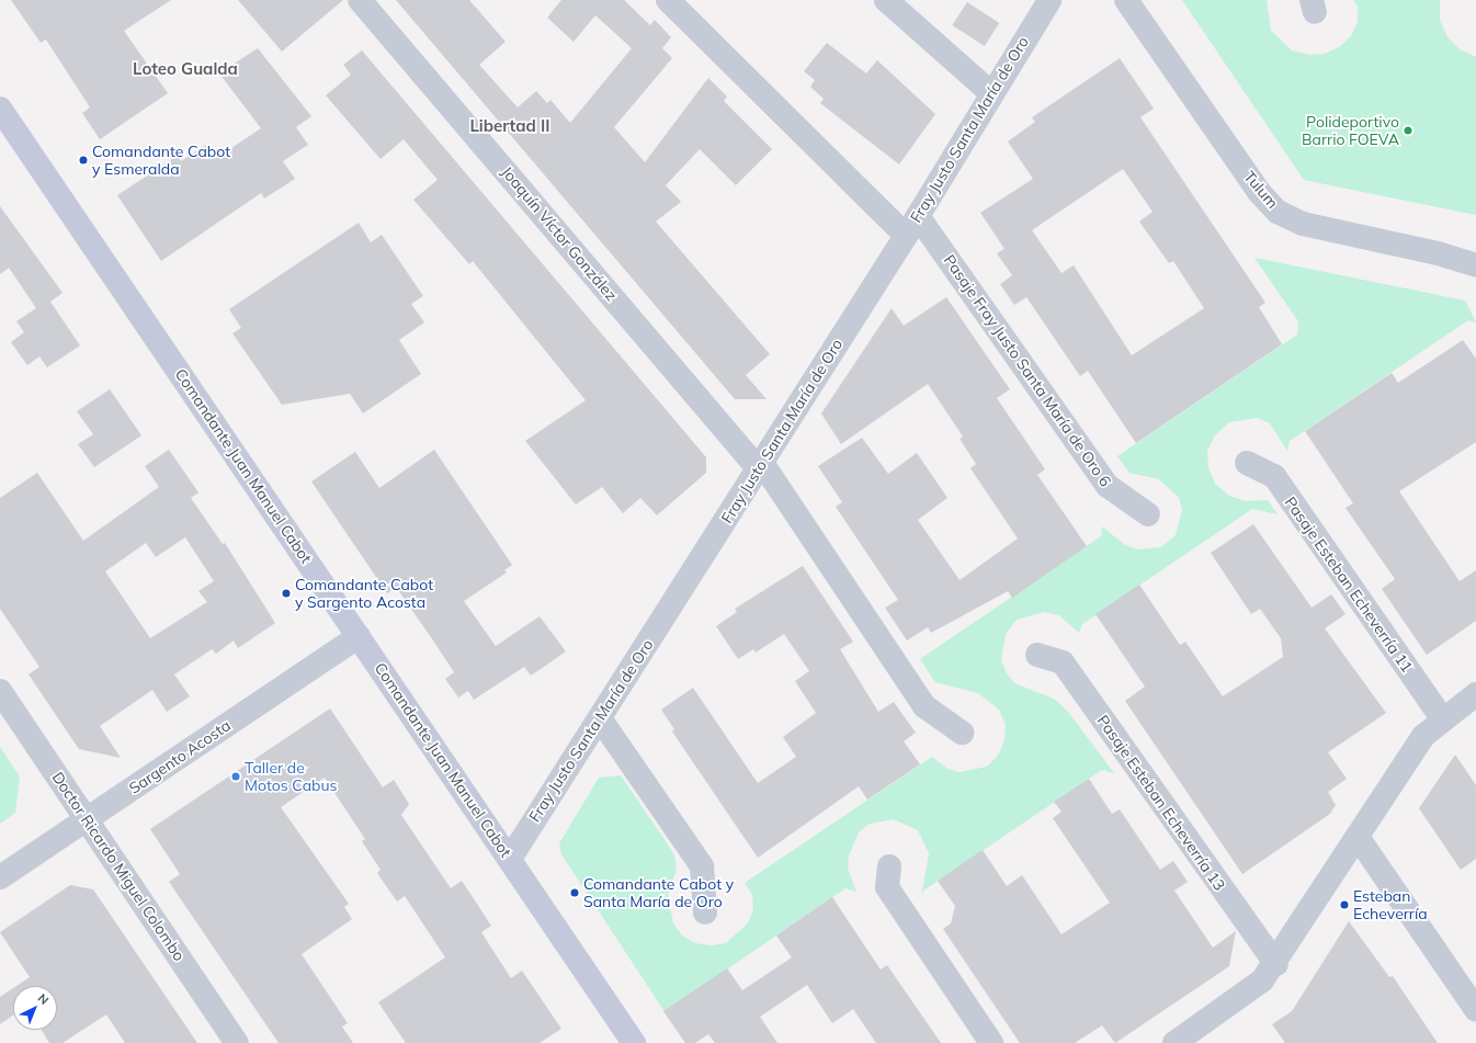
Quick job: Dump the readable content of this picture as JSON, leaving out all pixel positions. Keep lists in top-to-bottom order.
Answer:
{
  "streets": {
    "main road": ["Comandante Juan Manuel Cabot"],
    "street": [
      "Fray Justo Santa María de Oro",
      "Tulum",
      "Joaquín Víctor González",
      "Pasaje Fray Justo Santa María de Oro 6",
      "Pasaje Esteban Echeverría 11",
      "Sargento Acosta",
      "Pasaje Esteban Echeverría 13",
      "Doctor Ricardo Miguel Colombo"
    ]
  },
  "crossings": [
    ["Fray Justo Santa María de Oro", "Joaquín Víctor González"],
    ["Fray Justo Santa María de Oro", "Pasaje Fray Justo Santa María de Oro 6"],
    ["Fray Justo Santa María de Oro", "Comandante Juan Manuel Cabot"],
    ["Comandante Juan Manuel Cabot", "Sargento Acosta"],
    ["Sargento Acosta", "Doctor Ricardo Miguel Colombo"]
  ],
  "districts": ["Loteo Gualda", "Libertad II"],
  "places": [
    "Polideportivo Barrio FOEVA",
    "Comandante Cabot y Esmeralda",
    "Comandante Cabot y Sargento Acosta",
    "Taller de Motos Cabus",
    "Comandante Cabot y Santa María de Oro",
    "Esteban Echeverría"
  ],
  "north": "top right"
}
